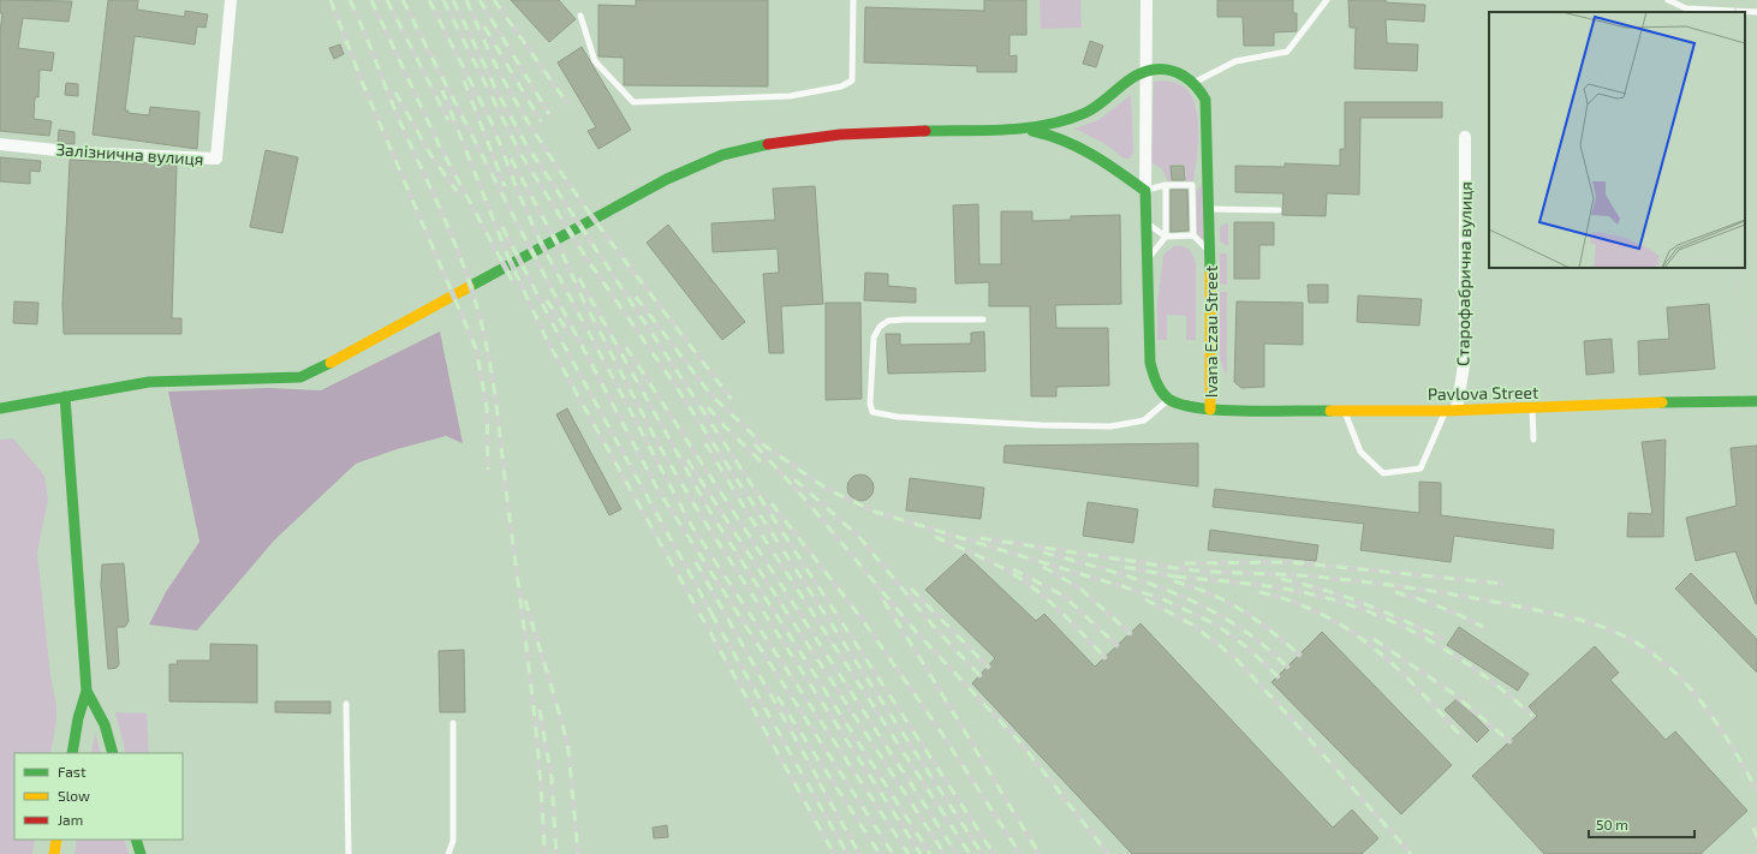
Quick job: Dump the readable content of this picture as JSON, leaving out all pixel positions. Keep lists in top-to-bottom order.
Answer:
{
  "streets": {
    "main road": ["Ivana Ezau Street", "Pavlova Street"],
    "street": ["Залізнична вулиця", "Старофабрична вулиця"]
  },
  "crossings": [
    ["Старофабрична вулиця", "Pavlova Street"],
    ["Ivana Ezau Street", "Pavlova Street"]
  ],
  "legend": ["Fast", "Slow", "Jam"],
  "scale_bar": "50 m"
}
